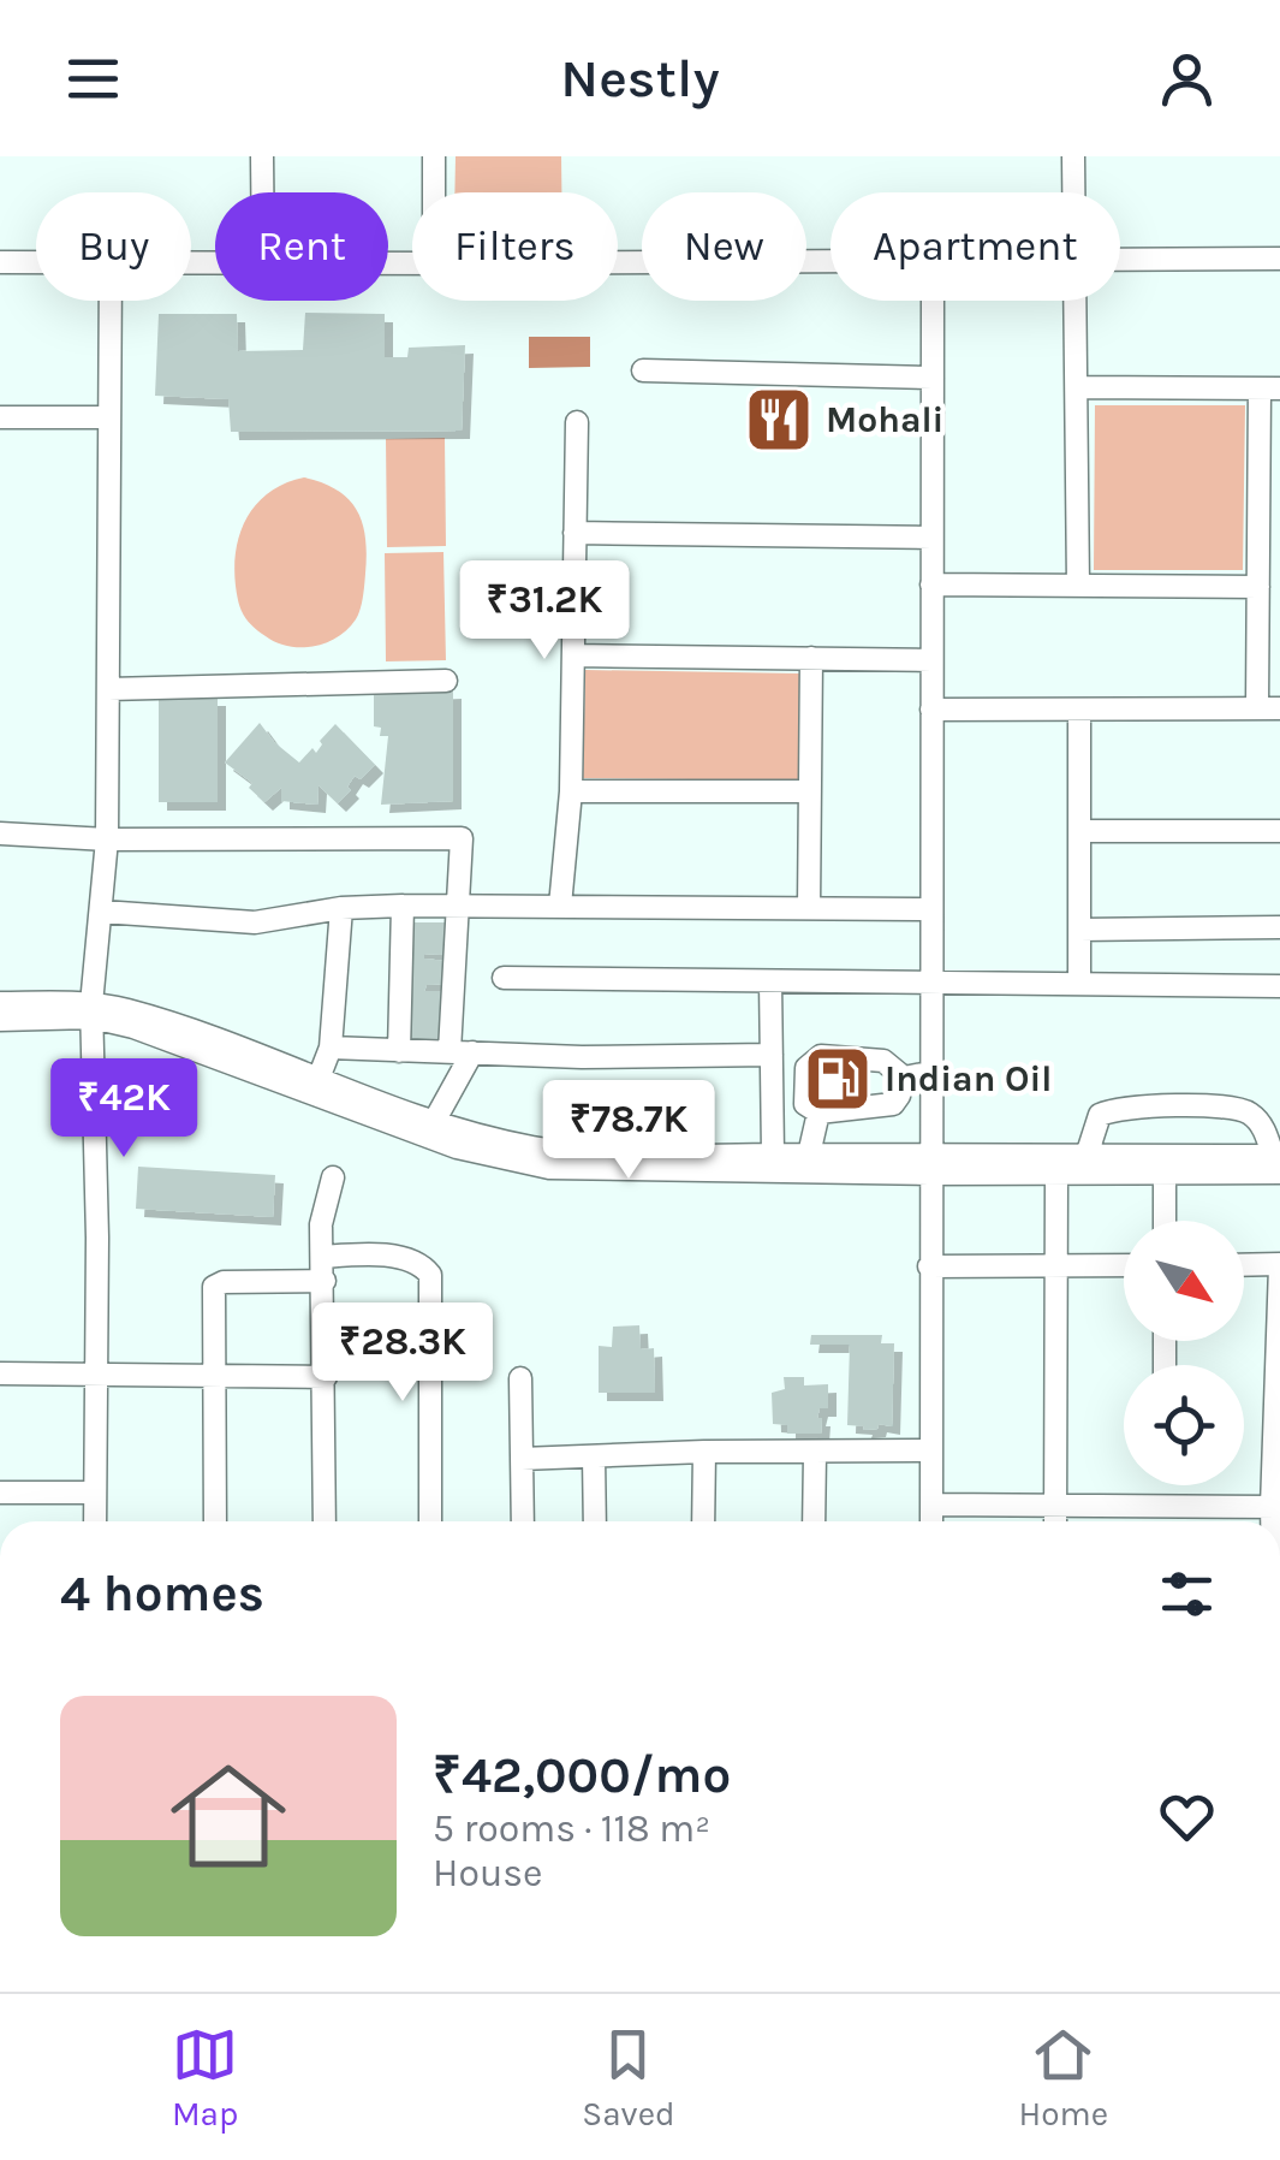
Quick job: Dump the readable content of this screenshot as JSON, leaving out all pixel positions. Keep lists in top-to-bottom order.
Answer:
{
  "places": {
    "restaurant": ["Mohali"],
    "fuel station": ["Indian Oil"]
  },
  "north": "bottom right",
  "page": {
    "header": "Nestly",
    "chip": [
      "Buy",
      "Rent",
      "Filters",
      "New",
      "Apartment"
    ],
    "price": [
      "₹31.2K",
      "₹42K",
      "₹78.7K",
      "₹28.3K"
    ],
    "heading": "4 homes",
    "list": [
      {
        "name": "₹42,000/mo",
        "note": "5 rooms · 118 m² · House"
      }
    ],
    "tabs": ["Map", "Saved", "Home"]
  }
}
